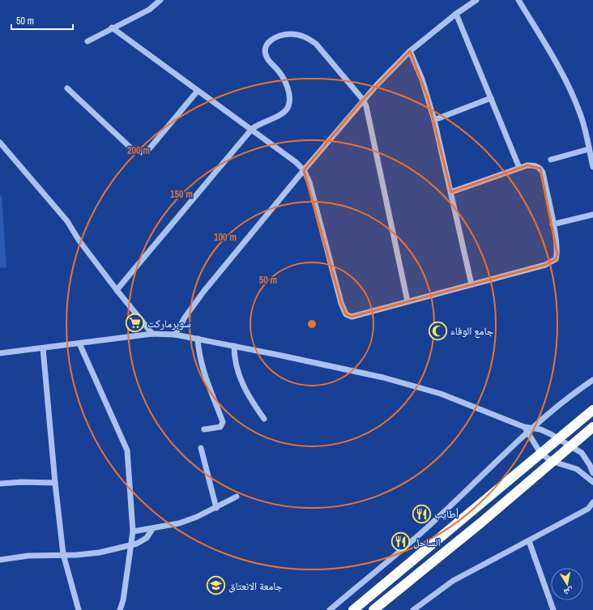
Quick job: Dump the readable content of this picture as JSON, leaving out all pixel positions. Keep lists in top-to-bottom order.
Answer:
{
  "places": {
    "supermarket": ["سوبرماركت"],
    "mosque": ["جامع الوفاء"],
    "restaurant": ["أطايب", "الساحل"],
    "school or university": ["جامعة الانعتاق"]
  },
  "scale_bar": "50 m",
  "north": "bottom",
  "rings": [
    "200 m",
    "150 m",
    "100 m",
    "50 m"
  ]
}
